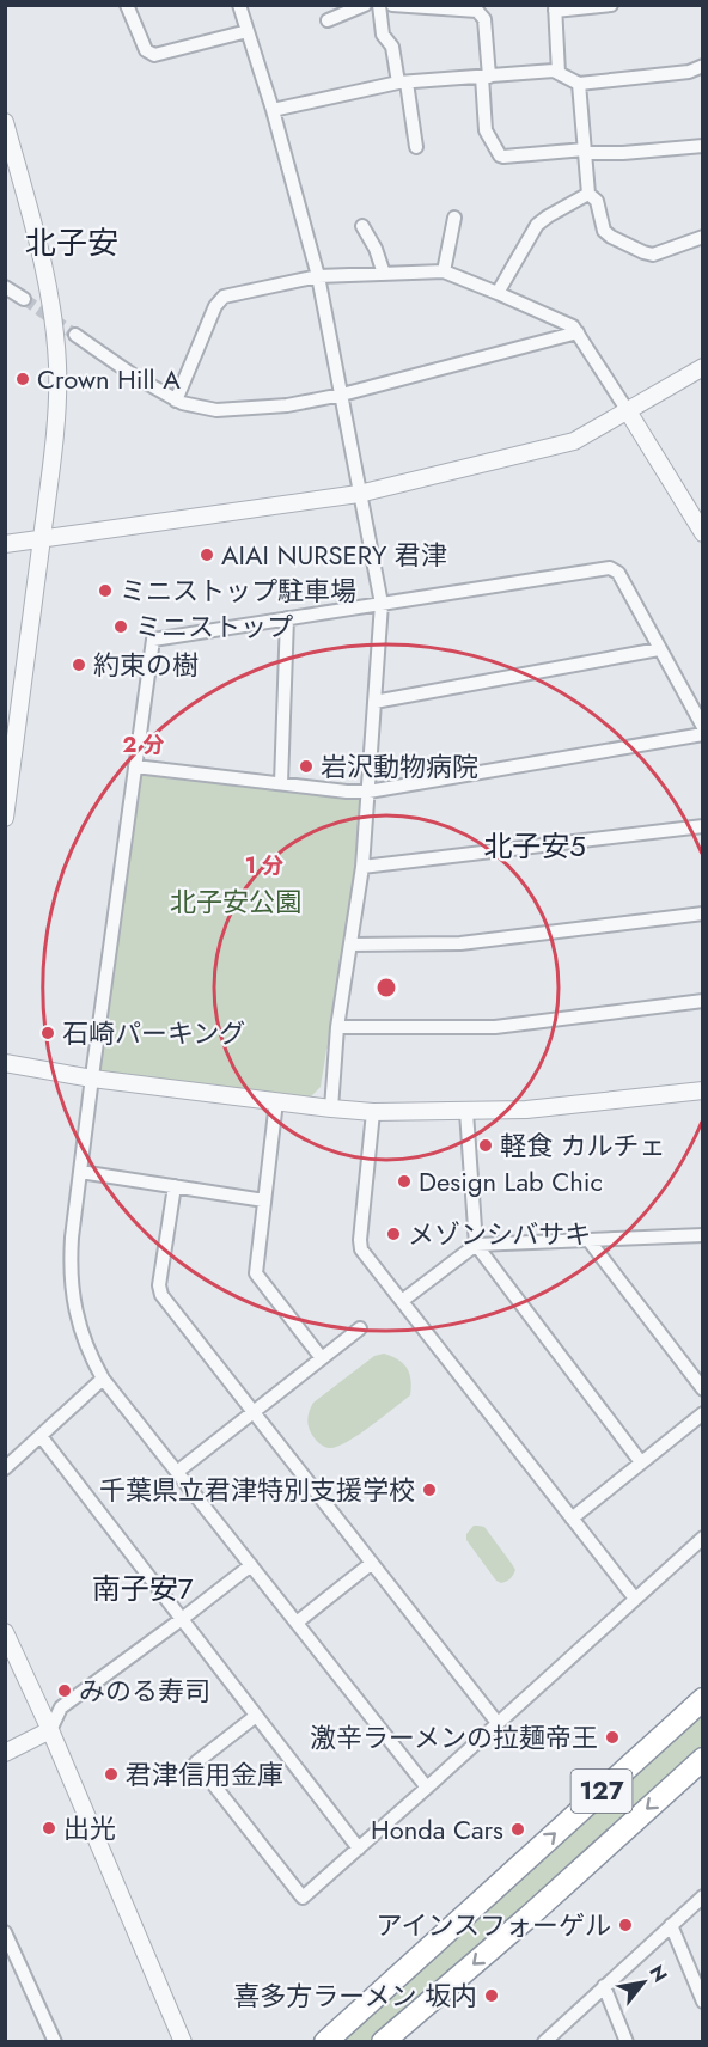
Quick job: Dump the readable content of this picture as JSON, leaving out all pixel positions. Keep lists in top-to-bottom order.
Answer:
{
  "streets": {
    "highway": ["127"]
  },
  "districts": ["北子安", "北子安5", "南子安7"],
  "parks": ["北子安公園"],
  "places": [
    "Crown Hill A",
    "AIAI NURSERY 君津",
    "ミニストップ駐車場",
    "ミニストップ",
    "約束の樹",
    "岩沢動物病院",
    "石崎パーキング",
    "軽食 カルチェ",
    "Design Lab Chic",
    "メゾンシバサキ",
    "千葉県立君津特別支援学校",
    "みのる寿司",
    "激辛ラーメンの拉麺帝王",
    "君津信用金庫",
    "出光",
    "Honda Cars",
    "アインスフォーゲル",
    "喜多方ラーメン 坂内"
  ],
  "north": "top right",
  "rings": ["2 分", "1 分"]
}
